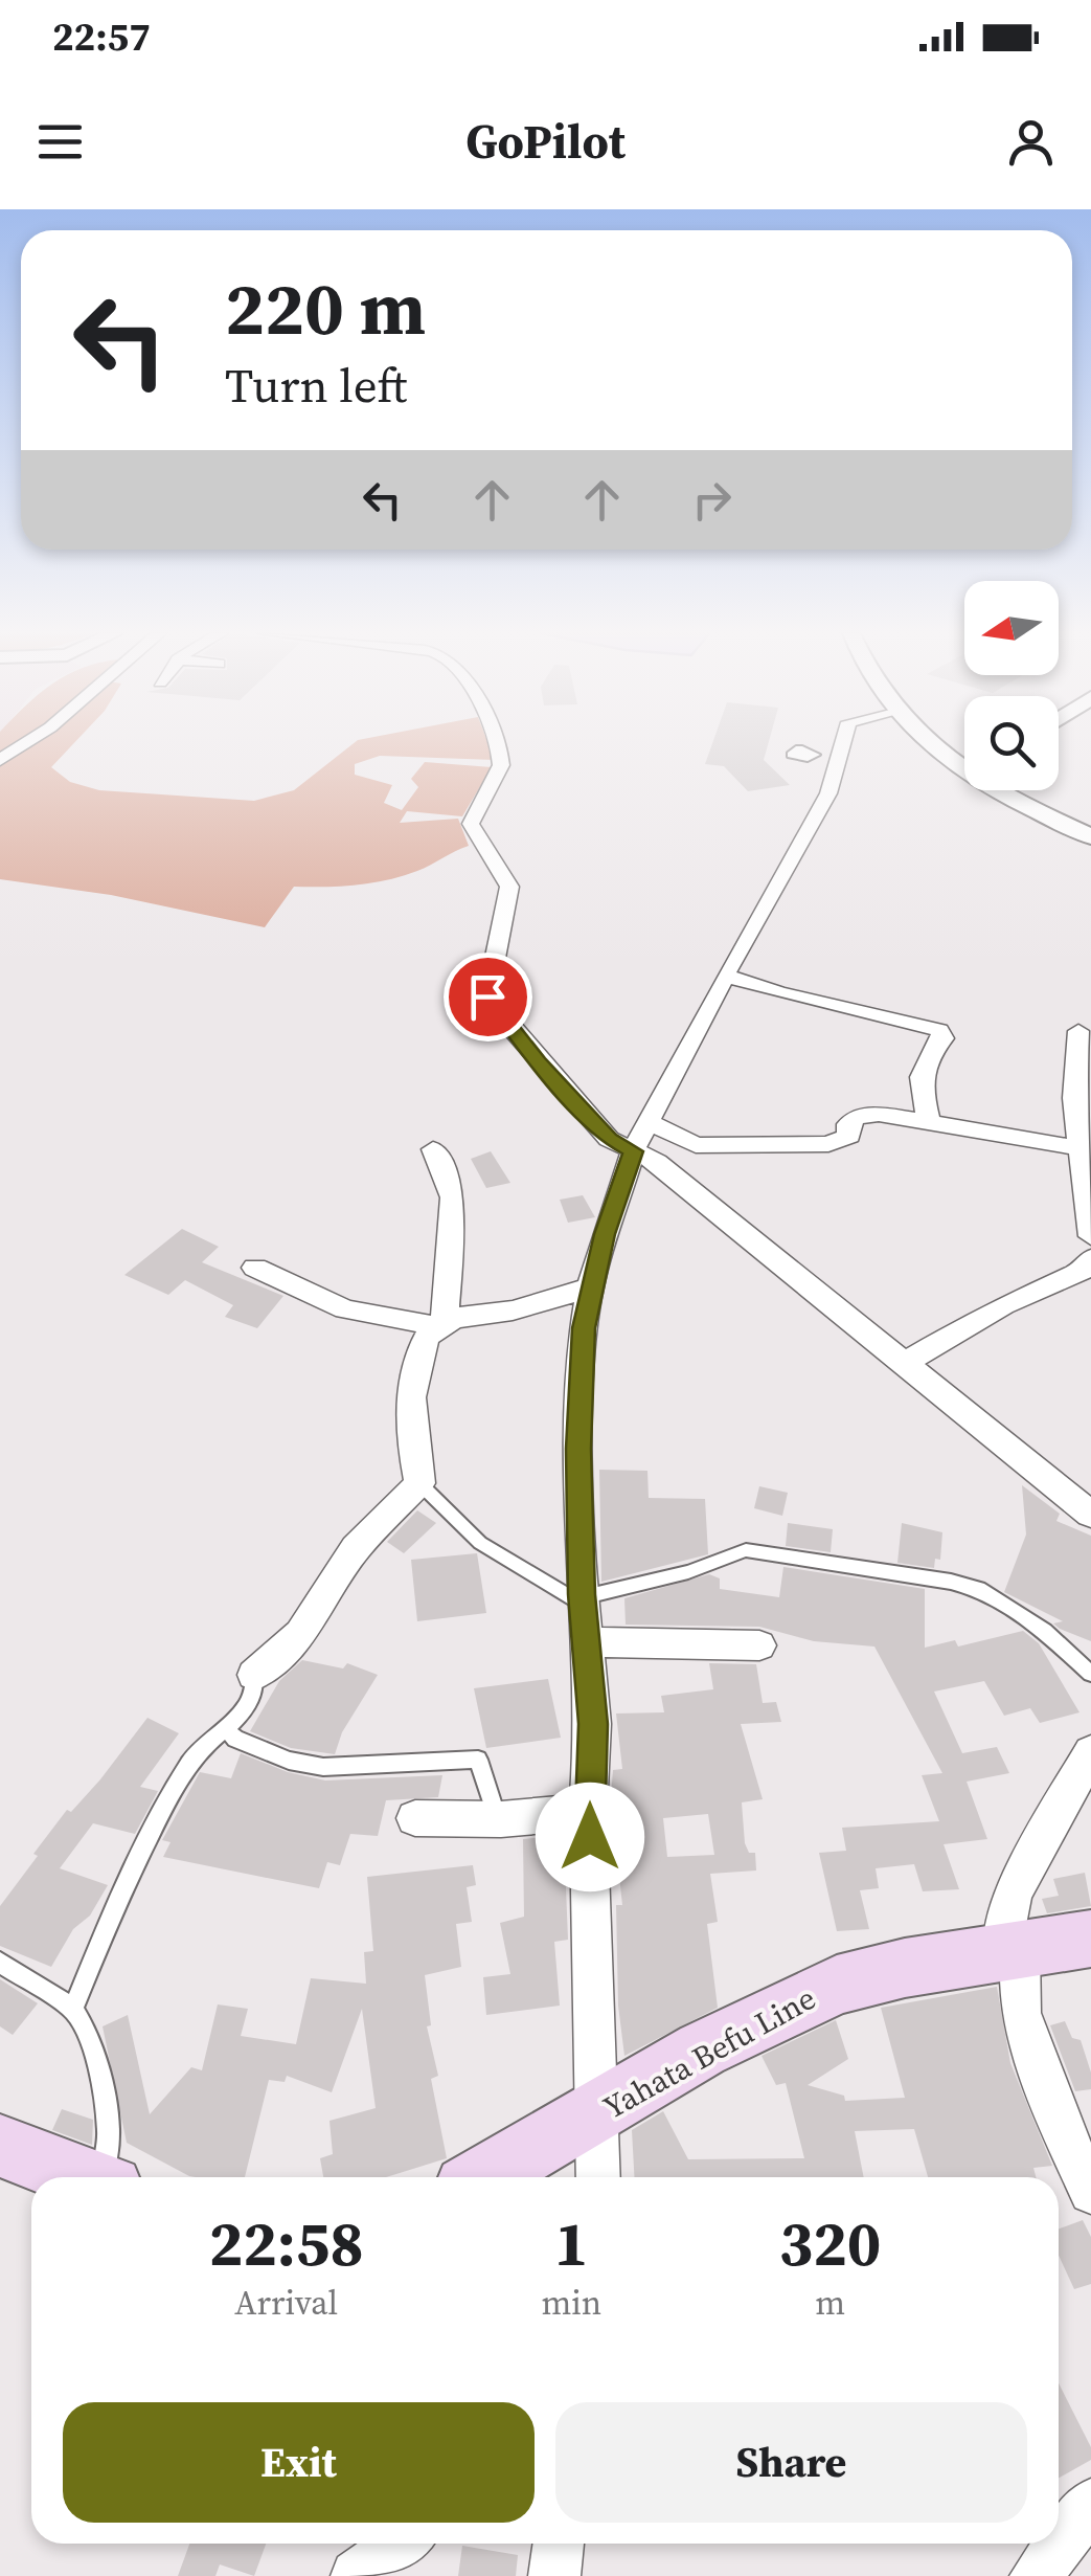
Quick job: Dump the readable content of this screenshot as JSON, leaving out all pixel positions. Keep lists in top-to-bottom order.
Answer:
{
  "streets": {
    "main road": ["Yahata Befu Line"]
  },
  "north": "left",
  "page": {
    "status": "22:57",
    "header": "GoPilot",
    "turn": ["220 m", "Turn left"],
    "eta": [
      "22:58",
      "Arrival",
      "1",
      "min",
      "320",
      "m"
    ],
    "buttons": ["Exit", "Share"]
  }
}
